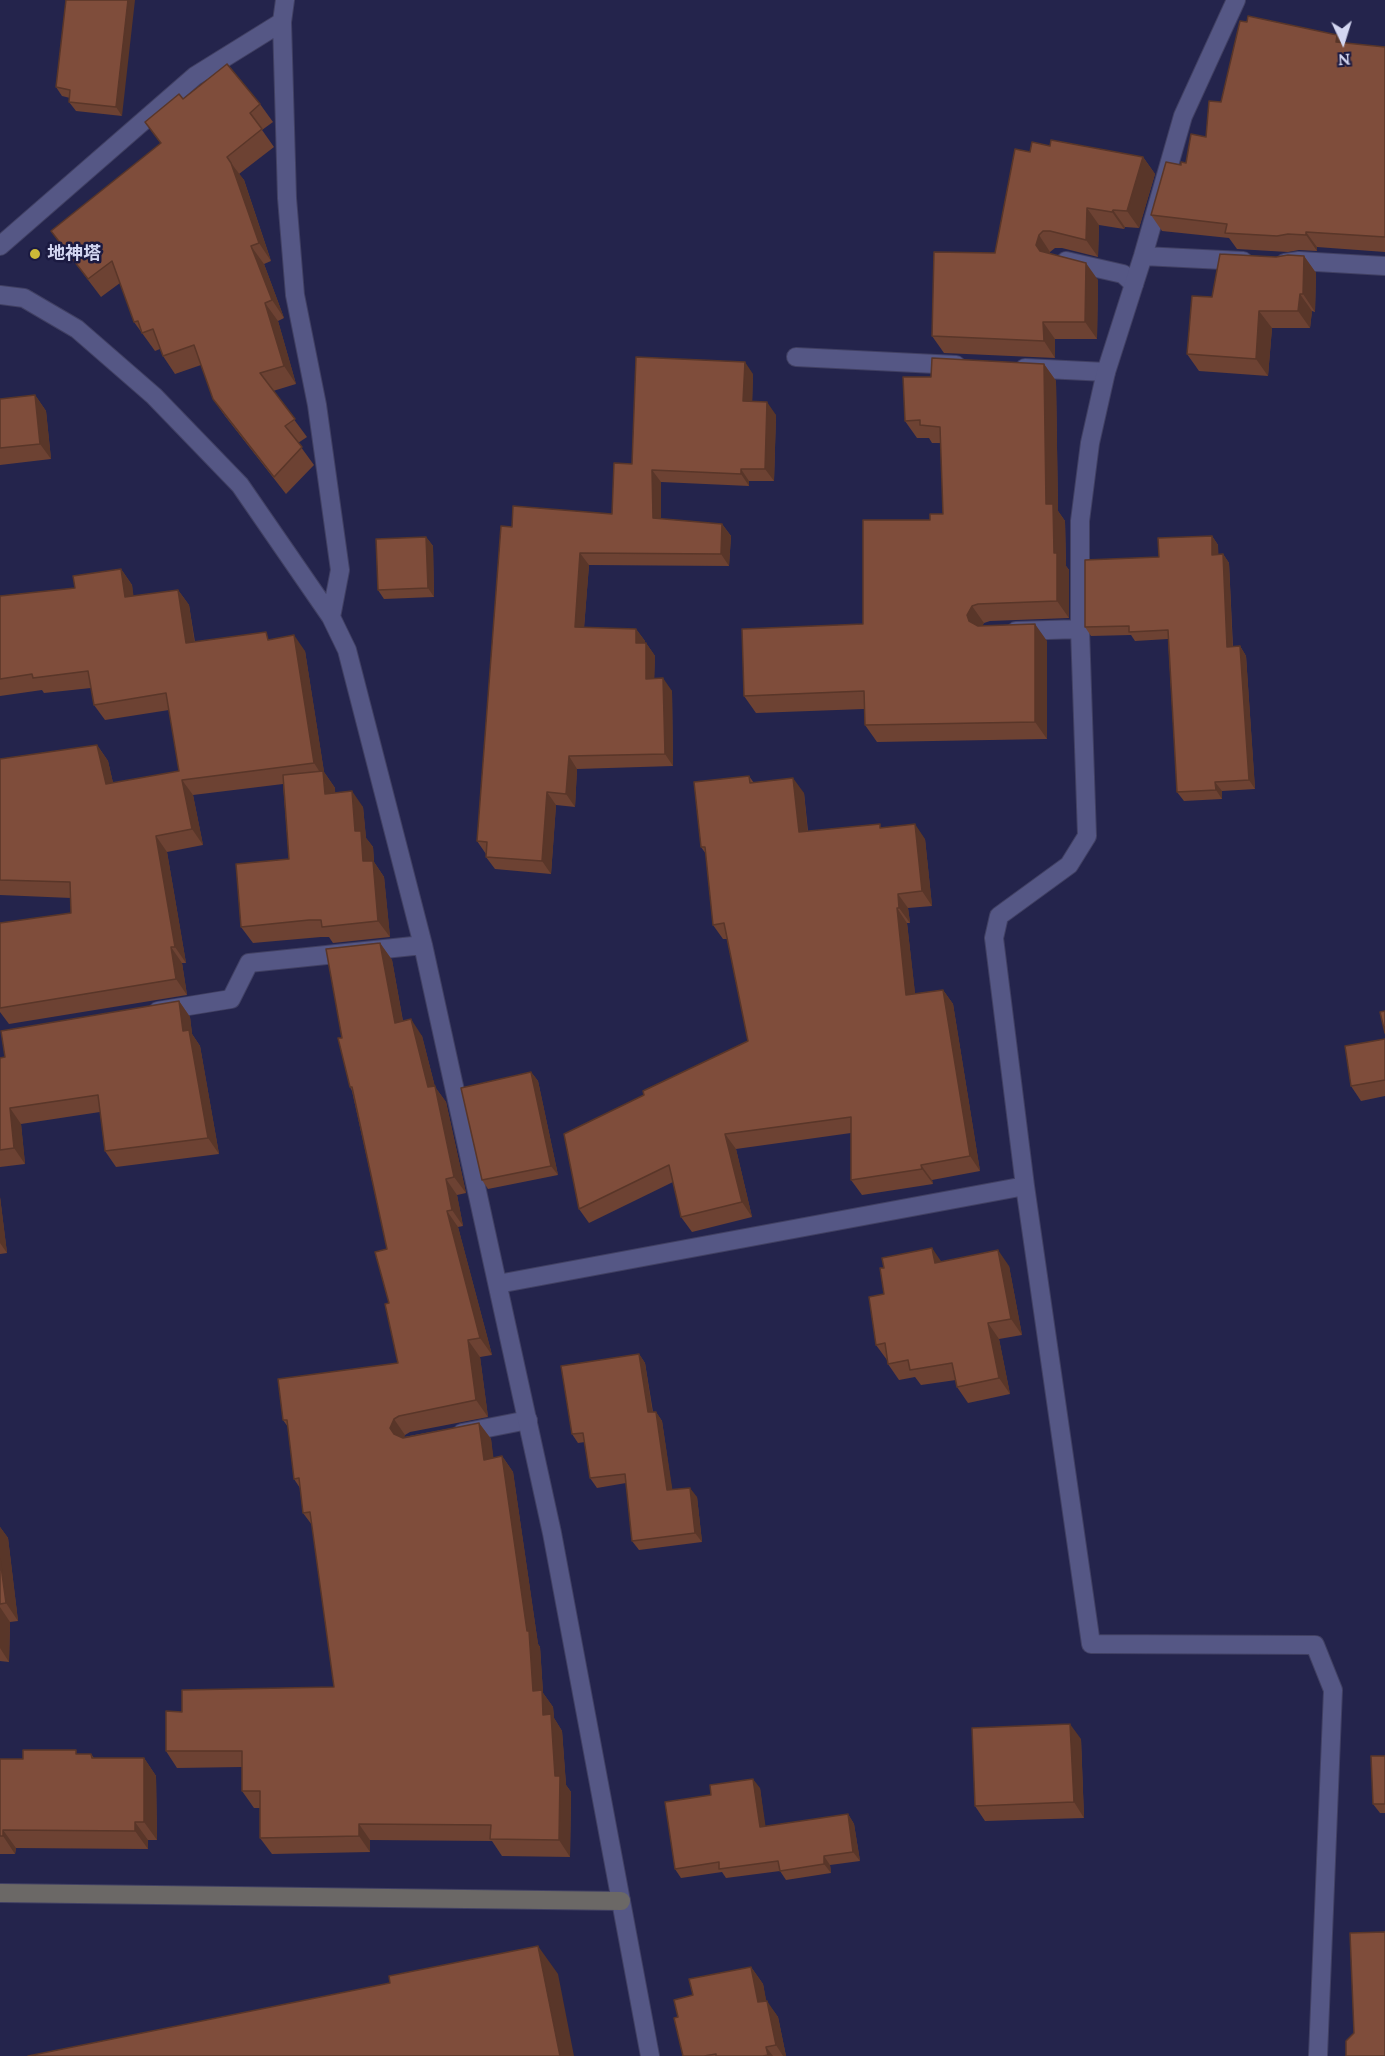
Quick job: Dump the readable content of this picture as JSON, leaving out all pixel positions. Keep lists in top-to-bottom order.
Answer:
{
  "places": ["地神塔"],
  "north": "bottom"
}
